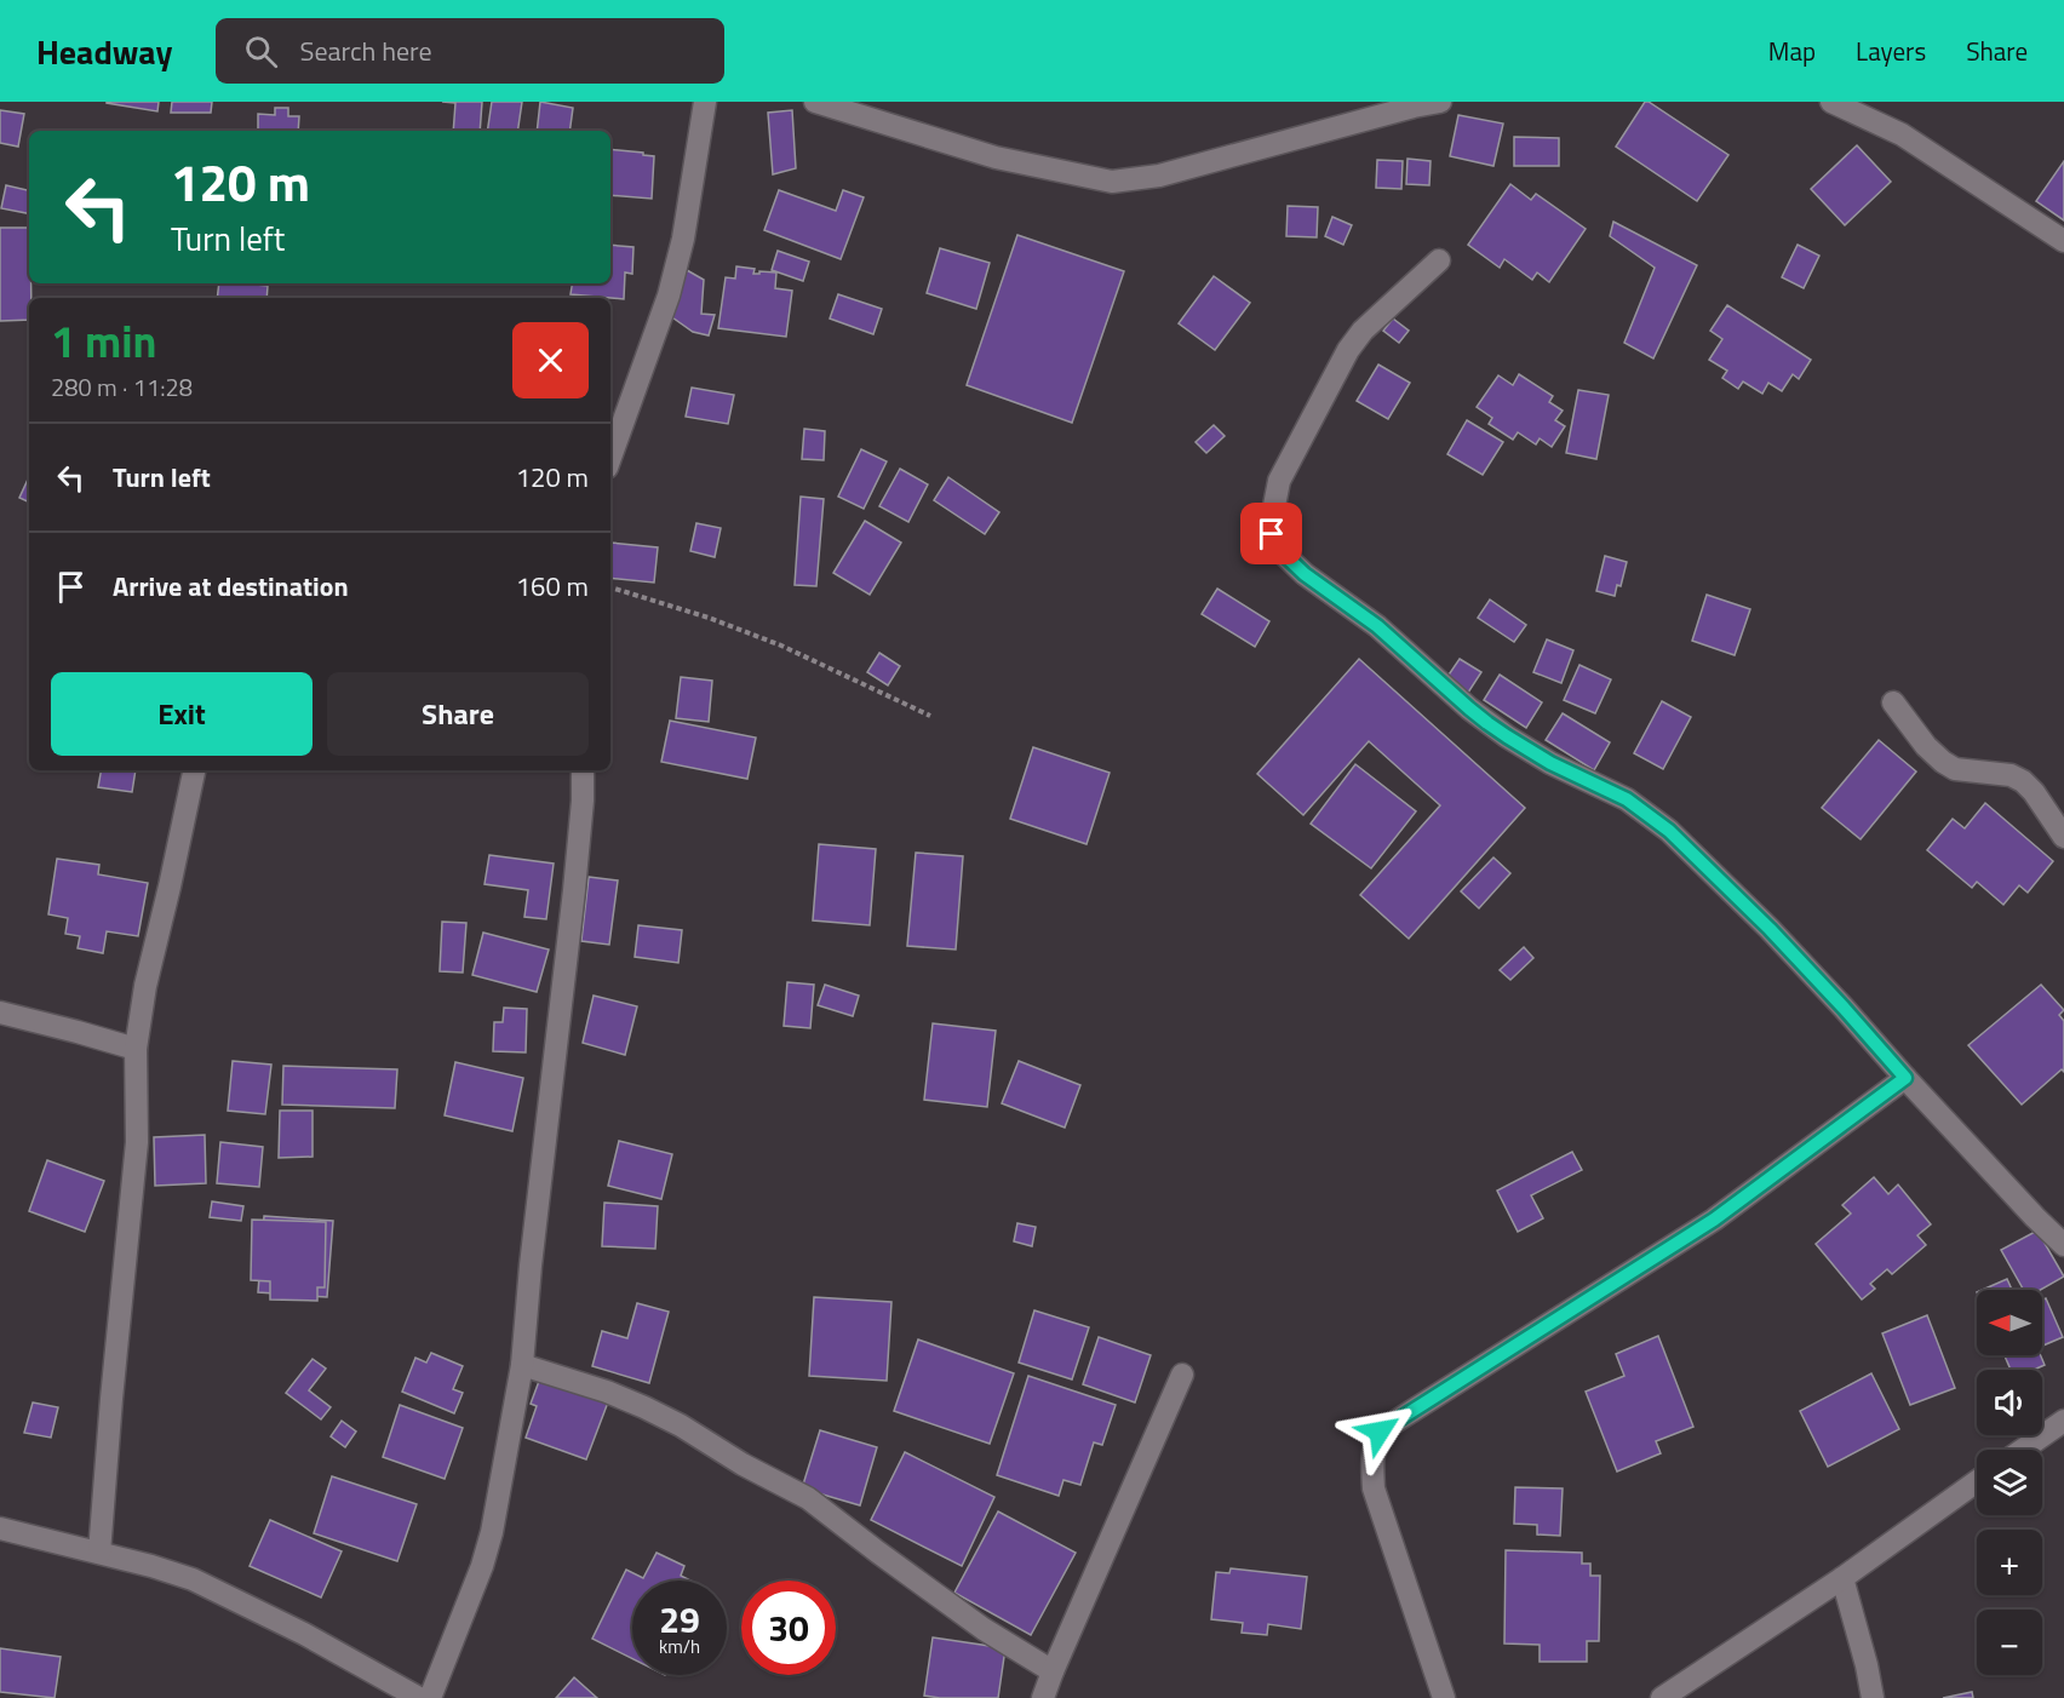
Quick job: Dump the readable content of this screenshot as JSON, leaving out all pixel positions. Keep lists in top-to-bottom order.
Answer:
{
  "north": "left",
  "page": {
    "header": "Headway",
    "search": "Search here",
    "nav": ["Map", "Layers", "Share"],
    "turn": ["120 m", "Turn left"],
    "heading": ["1 min", "280 m · 11:28"],
    "list": [
      {
        "name": "Turn left",
        "value": "120 m"
      },
      {
        "name": "Arrive at destination",
        "value": "160 m"
      }
    ],
    "buttons": ["Exit", "Share"],
    "map_buttons": ["+", "−"],
    "speed": "29 km/h",
    "limit": "30"
  }
}
